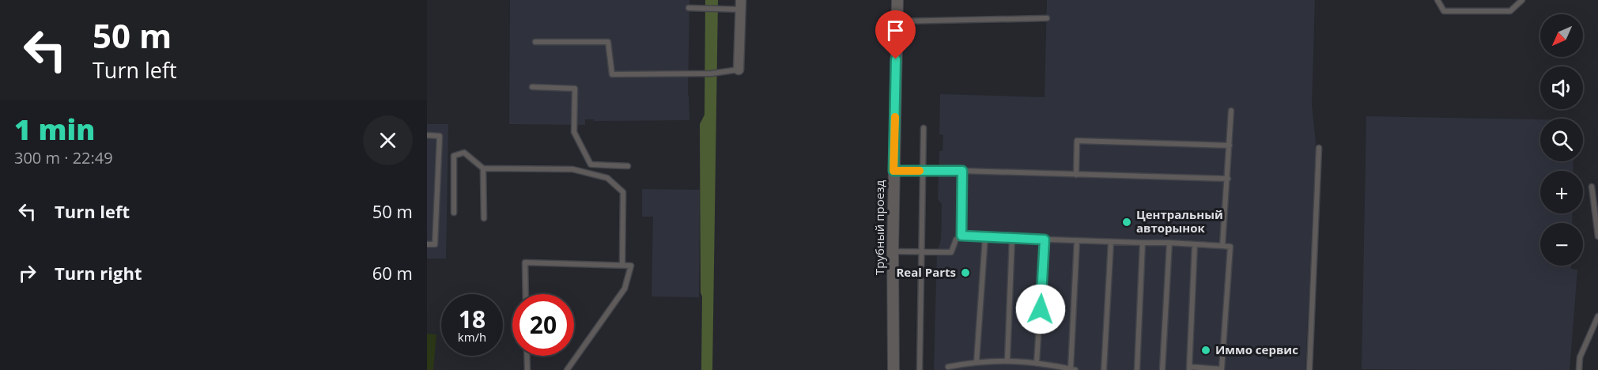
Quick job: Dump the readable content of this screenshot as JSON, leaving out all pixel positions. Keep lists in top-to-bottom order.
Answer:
{
  "streets": {
    "street": ["Трубный проезд"]
  },
  "places": ["Центральный авторынок", "Real Parts", "Иммо сервис"],
  "north": "bottom left",
  "page": {
    "turn": ["50 m", "Turn left"],
    "map_buttons": ["+", "−"],
    "heading": ["1 min", "300 m · 22:49"],
    "list": [
      {
        "name": "Turn left",
        "value": "50 m"
      },
      {
        "name": "Turn right",
        "value": "60 m"
      }
    ],
    "speed": "18 km/h",
    "limit": "20"
  }
}
